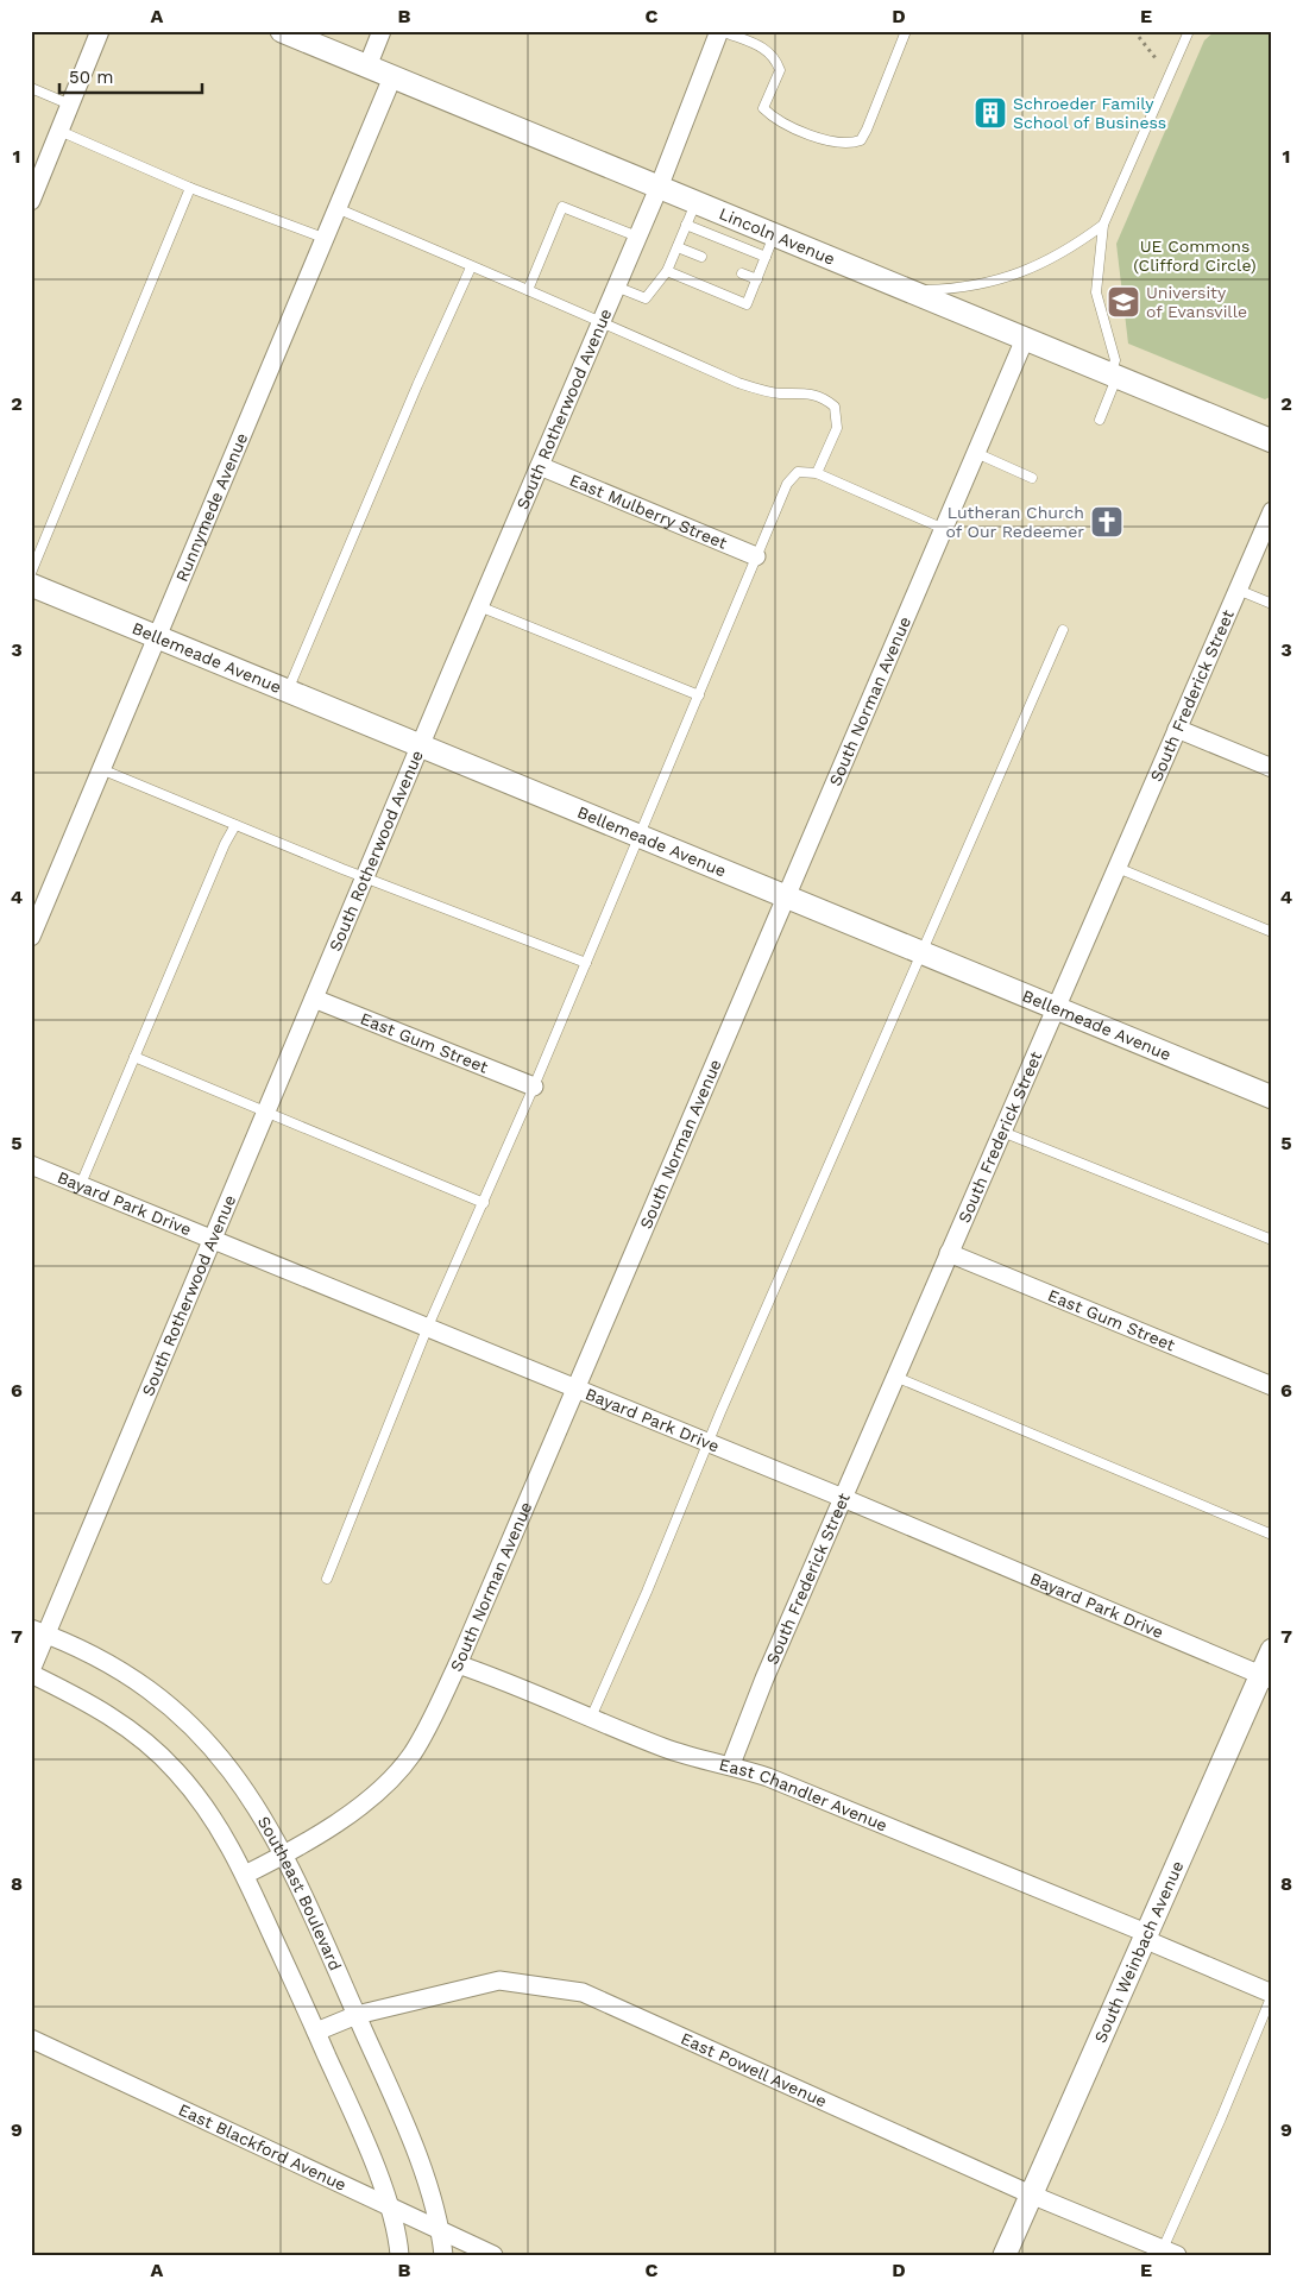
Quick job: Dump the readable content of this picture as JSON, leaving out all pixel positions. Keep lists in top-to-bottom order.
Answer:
{
  "streets": {
    "street": [
      "Lincoln Avenue",
      "South Rotherwood Avenue",
      "Runnymede Avenue",
      "East Mulberry Street",
      "Bellemeade Avenue",
      "South Frederick Street",
      "South Norman Avenue",
      "East Gum Street",
      "Bayard Park Drive",
      "East Chandler Avenue",
      "Southeast Boulevard",
      "South Weinbach Avenue",
      "East Powell Avenue",
      "East Blackford Avenue"
    ]
  },
  "crossings": [
    ["Lincoln Avenue", "South Rotherwood Avenue"],
    ["Lincoln Avenue", "Runnymede Avenue"],
    ["Lincoln Avenue", "South Norman Avenue"],
    ["South Rotherwood Avenue", "East Mulberry Street"],
    ["South Rotherwood Avenue", "Bellemeade Avenue"],
    ["South Rotherwood Avenue", "East Gum Street"],
    ["South Rotherwood Avenue", "Bayard Park Drive"],
    ["South Rotherwood Avenue", "Southeast Boulevard"],
    ["Runnymede Avenue", "Bellemeade Avenue"],
    ["Bellemeade Avenue", "South Frederick Street"],
    ["Bellemeade Avenue", "South Norman Avenue"],
    ["South Frederick Street", "East Gum Street"],
    ["South Frederick Street", "Bayard Park Drive"],
    ["South Frederick Street", "East Chandler Avenue"],
    ["South Norman Avenue", "Bayard Park Drive"],
    ["South Norman Avenue", "East Chandler Avenue"],
    ["South Norman Avenue", "Southeast Boulevard"],
    ["Bayard Park Drive", "South Weinbach Avenue"],
    ["East Chandler Avenue", "South Weinbach Avenue"],
    ["Southeast Boulevard", "East Powell Avenue"],
    ["Southeast Boulevard", "East Blackford Avenue"],
    ["South Weinbach Avenue", "East Powell Avenue"]
  ],
  "parks": ["UE Commons (Clifford Circle)"],
  "places": {
    "building": ["Schroeder Family School of Business"],
    "school or university": ["University of Evansville"],
    "church": ["Lutheran Church of Our Redeemer"]
  },
  "scale_bar": "50 m",
  "grid": {
    "columns": [
      "A",
      "B",
      "C",
      "D",
      "E"
    ],
    "rows": [
      "1",
      "2",
      "3",
      "4",
      "5",
      "6",
      "7",
      "8",
      "9"
    ]
  }
}
